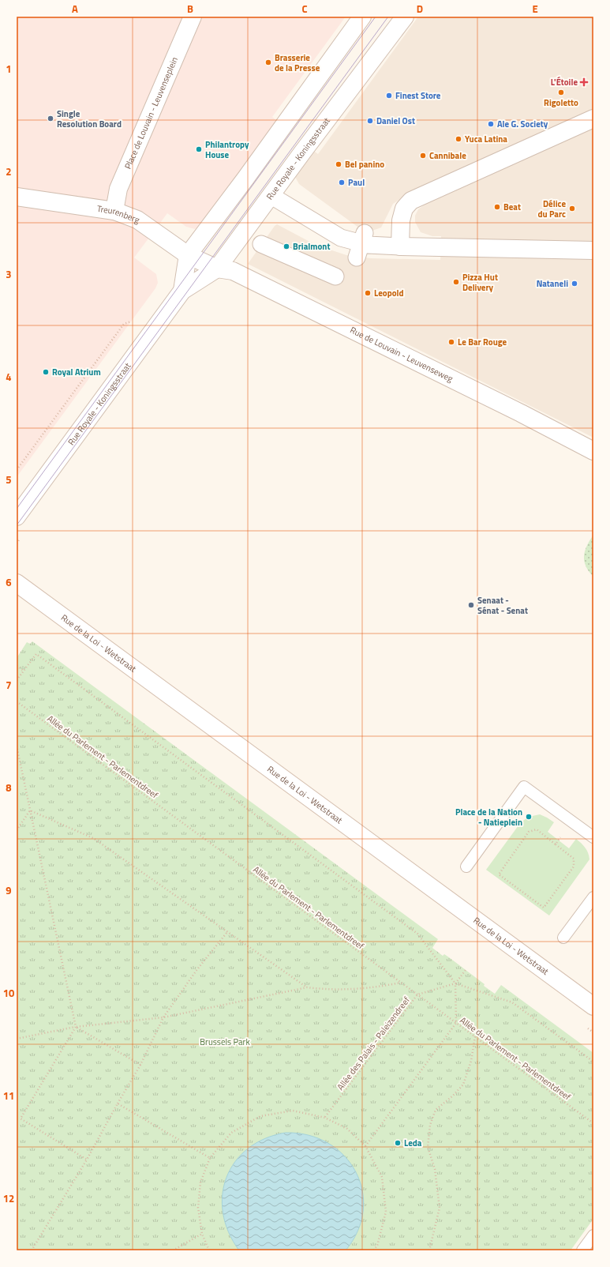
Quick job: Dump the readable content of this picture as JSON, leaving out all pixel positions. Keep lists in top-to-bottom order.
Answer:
{
  "streets": {
    "street": [
      "Place de Louvain - Leuvenseplein",
      "Rue Royale - Koningsstraat",
      "Treurenberg",
      "Rue de Louvain - Leuvenseweg",
      "Rue de la Loi - Wetstraat"
    ],
    "path": ["Allée du Parlement - Parlementdreef", "Allée des Palais - Paleizendreef"]
  },
  "crossings": [
    ["Place de Louvain - Leuvenseplein", "Treurenberg"],
    ["Rue Royale - Koningsstraat", "Treurenberg"],
    ["Rue Royale - Koningsstraat", "Rue de Louvain - Leuvenseweg"],
    ["Treurenberg", "Rue de Louvain - Leuvenseweg"],
    ["Allée du Parlement - Parlementdreef", "Allée des Palais - Paleizendreef"]
  ],
  "parks": ["Brussels Park"],
  "places": {
    "other": [
      "Brasserie de la Presse",
      "Rigoletto",
      "Finest Store",
      "Single Resolution Board",
      "Daniel Ost",
      "Ale G. Society",
      "Yuca Latina",
      "Philantropy House",
      "Cannibale",
      "Bel panino",
      "Paul",
      "Beat",
      "Délice du Parc",
      "Brialmont",
      "Pizza Hut Delivery",
      "Nataneli",
      "Leopold",
      "Le Bar Rouge",
      "Royal Atrium",
      "Senaat - Sénat - Senat",
      "Place de la Nation - Natieplein",
      "Leda"
    ],
    "health": ["L'Étoile"]
  },
  "grid": {
    "columns": [
      "A",
      "B",
      "C",
      "D",
      "E"
    ],
    "rows": [
      "1",
      "2",
      "3",
      "4",
      "5",
      "6",
      "7",
      "8",
      "9",
      "10",
      "11",
      "12"
    ]
  }
}
